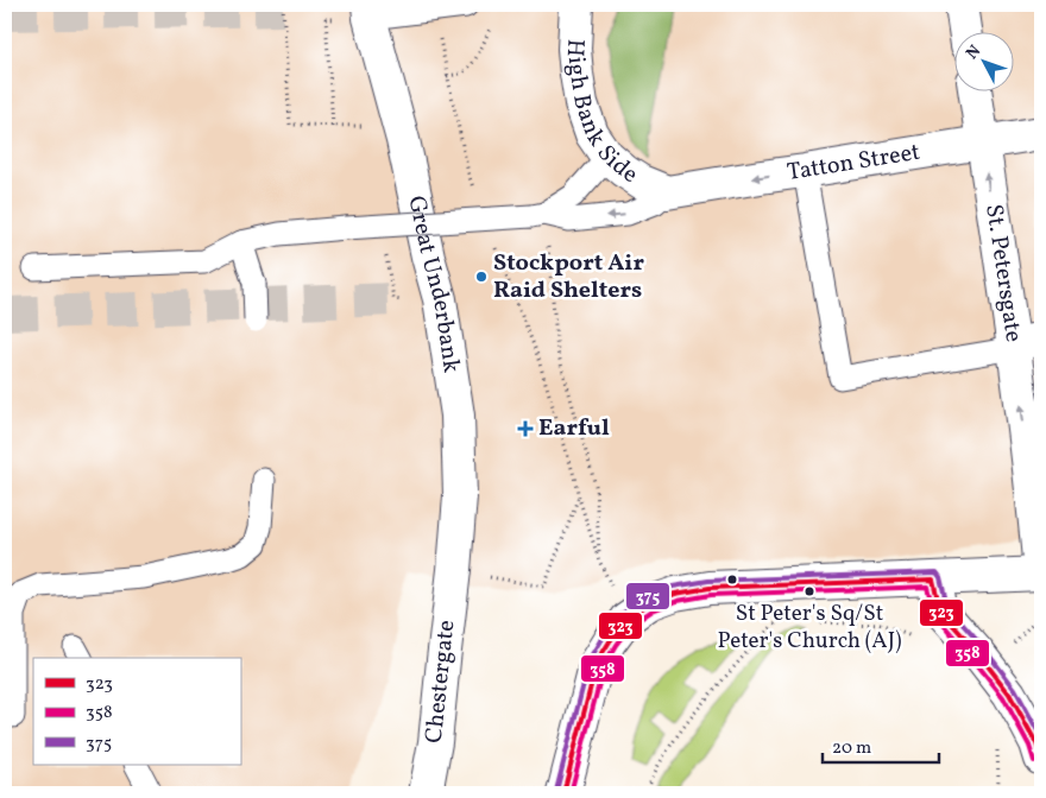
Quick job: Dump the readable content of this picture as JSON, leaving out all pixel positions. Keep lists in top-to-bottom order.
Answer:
{
  "streets": {
    "street": [
      "High Bank Side",
      "Tatton Street",
      "St. Petersgate",
      "Great Underbank",
      "Chestergate"
    ]
  },
  "crossings": [
    ["High Bank Side", "Tatton Street"],
    ["Tatton Street", "St. Petersgate"],
    ["Great Underbank", "Chestergate"]
  ],
  "one_way": ["Tatton Street", "St. Petersgate"],
  "places": {
    "other": ["Stockport Air Raid Shelters", "St Peter's Sq/St Peter's Church (AJ)"],
    "health": ["Earful"]
  },
  "lines": ["transit line 375", "transit line 323", "transit line 358"],
  "legend": ["323", "358", "375"],
  "scale_bar": "20 m",
  "north": "top left"
}
